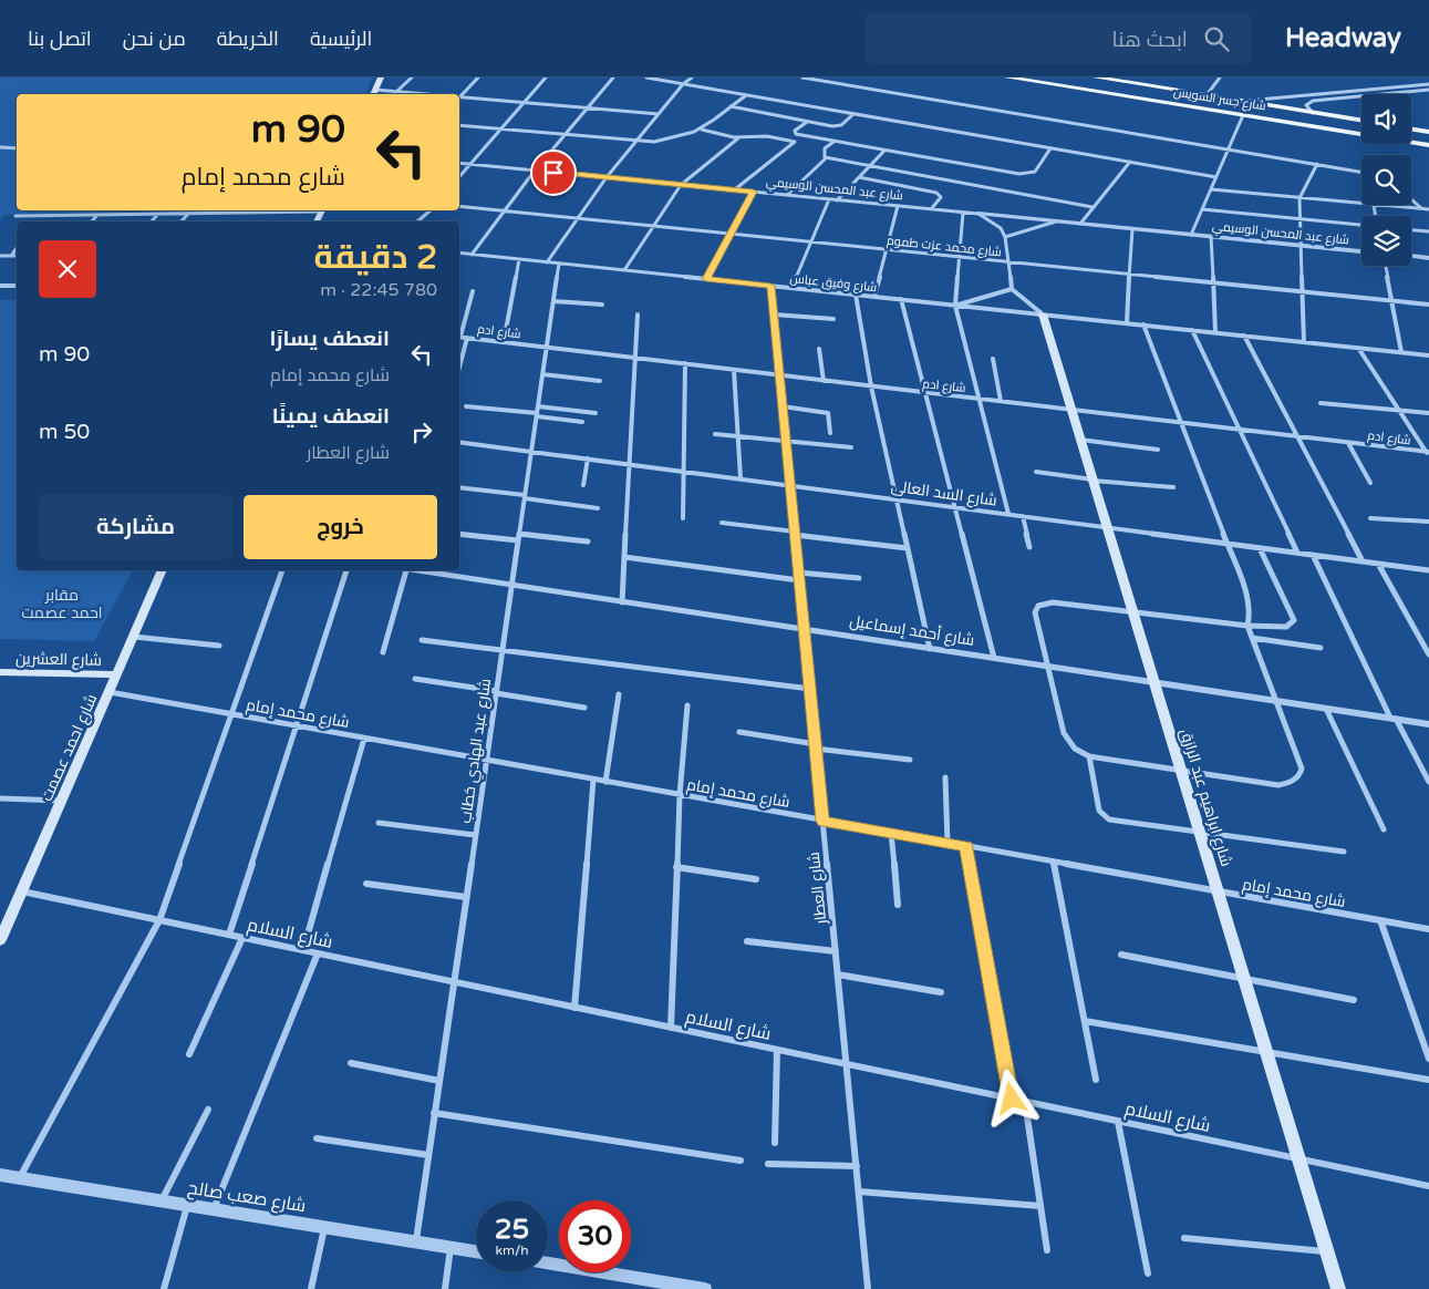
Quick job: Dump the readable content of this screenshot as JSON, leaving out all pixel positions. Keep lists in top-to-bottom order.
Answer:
{
  "streets": {
    "main road": [
      "شارع جسر السويس",
      "شارع العشرين",
      "شارع احمد عصمت",
      "شارع ابراهيم عبد الرازق"
    ],
    "street": [
      "شارع عبد المحسن الوسيمي",
      "شارع محمد عزت طموم",
      "شارع وفيق عباس",
      "شارع ادم",
      "شارع السد العالى",
      "شارع أحمد إسماعيل",
      "شارع محمد إمام",
      "شارع عبد الهادي خطاب",
      "شارع العطار",
      "شارع السلام",
      "شارع صعب صالح"
    ]
  },
  "crossings": [
    ["شارع وفيق عباس", "شارع عبد الهادي خطاب"],
    ["شارع وفيق عباس", "شارع ابراهيم عبد الرازق"],
    ["شارع وفيق عباس", "شارع العطار"],
    ["شارع ادم", "شارع عبد الهادي خطاب"],
    ["شارع ادم", "شارع ابراهيم عبد الرازق"],
    ["شارع ادم", "شارع العطار"],
    ["شارع السد العالى", "شارع عبد الهادي خطاب"],
    ["شارع السد العالى", "شارع ابراهيم عبد الرازق"],
    ["شارع السد العالى", "شارع العطار"],
    ["شارع أحمد إسماعيل", "شارع عبد الهادي خطاب"],
    ["شارع أحمد إسماعيل", "شارع ابراهيم عبد الرازق"],
    ["شارع أحمد إسماعيل", "شارع العطار"],
    ["شارع العشرين", "شارع احمد عصمت"],
    ["شارع محمد إمام", "شارع احمد عصمت"],
    ["شارع محمد إمام", "شارع عبد الهادي خطاب"],
    ["شارع محمد إمام", "شارع ابراهيم عبد الرازق"],
    ["شارع محمد إمام", "شارع العطار"],
    ["شارع احمد عصمت", "شارع السلام"],
    ["شارع عبد الهادي خطاب", "شارع السلام"],
    ["شارع عبد الهادي خطاب", "شارع صعب صالح"],
    ["شارع ابراهيم عبد الرازق", "شارع السلام"],
    ["شارع العطار", "شارع السلام"]
  ],
  "parks": ["مقابر احمد عصمت"],
  "page": {
    "header": "Headway",
    "search": "ابحث هنا",
    "nav": [
      "الرئيسية",
      "الخريطة",
      "من نحن",
      "اتصل بنا"
    ],
    "turn": ["90 m", "شارع محمد إمام"],
    "heading": ["2 دقيقة", "780 m · 22:45"],
    "list": [
      {
        "name": "انعطف يسارًا",
        "note": "شارع محمد إمام",
        "value": "90 m"
      },
      {
        "name": "انعطف يمينًا",
        "note": "شارع العطار",
        "value": "50 m"
      }
    ],
    "buttons": ["خروج", "مشاركة"],
    "speed": "25 km/h",
    "limit": "30"
  }
}
